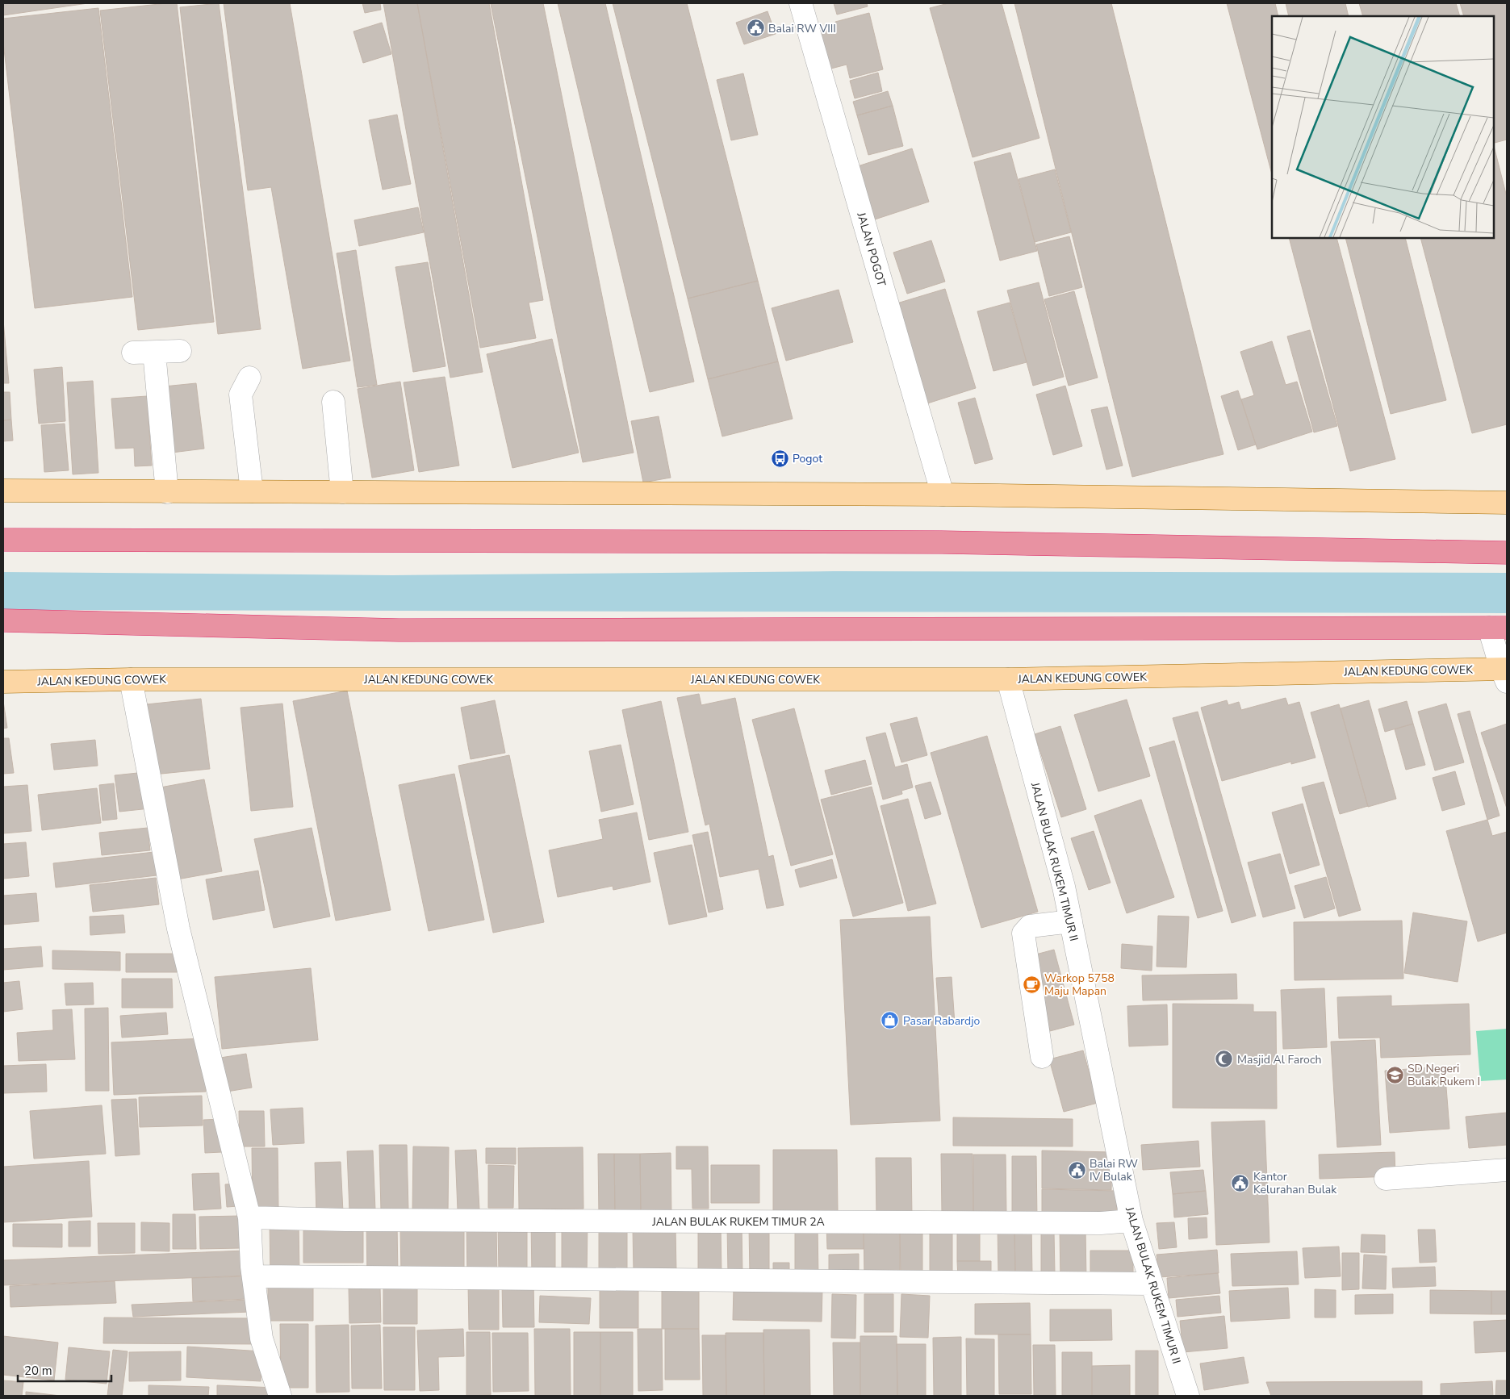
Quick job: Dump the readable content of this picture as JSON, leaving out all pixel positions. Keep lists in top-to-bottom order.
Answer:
{
  "streets": {
    "main road": ["JALAN KEDUNG COWEK"],
    "street": ["JALAN POGOT", "JALAN BULAK RUKEM TIMUR II", "JALAN BULAK RUKEM TIMUR 2A"]
  },
  "crossings": [
    ["JALAN KEDUNG COWEK", "JALAN BULAK RUKEM TIMUR II"],
    ["JALAN BULAK RUKEM TIMUR II", "JALAN BULAK RUKEM TIMUR 2A"]
  ],
  "places": {
    "public building": ["Balai RW VIII", "Balai RW IV Bulak", "Kantor Kelurahan Bulak"],
    "bus stop": ["Pogot"],
    "cafe": ["Warkop 5758 Maju Mapan"],
    "shop": ["Pasar Rabardjo"],
    "mosque": ["Masjid Al Faroch"],
    "school or university": ["SD Negeri Bulak Rukem I"]
  },
  "scale_bar": "20 m"
}
